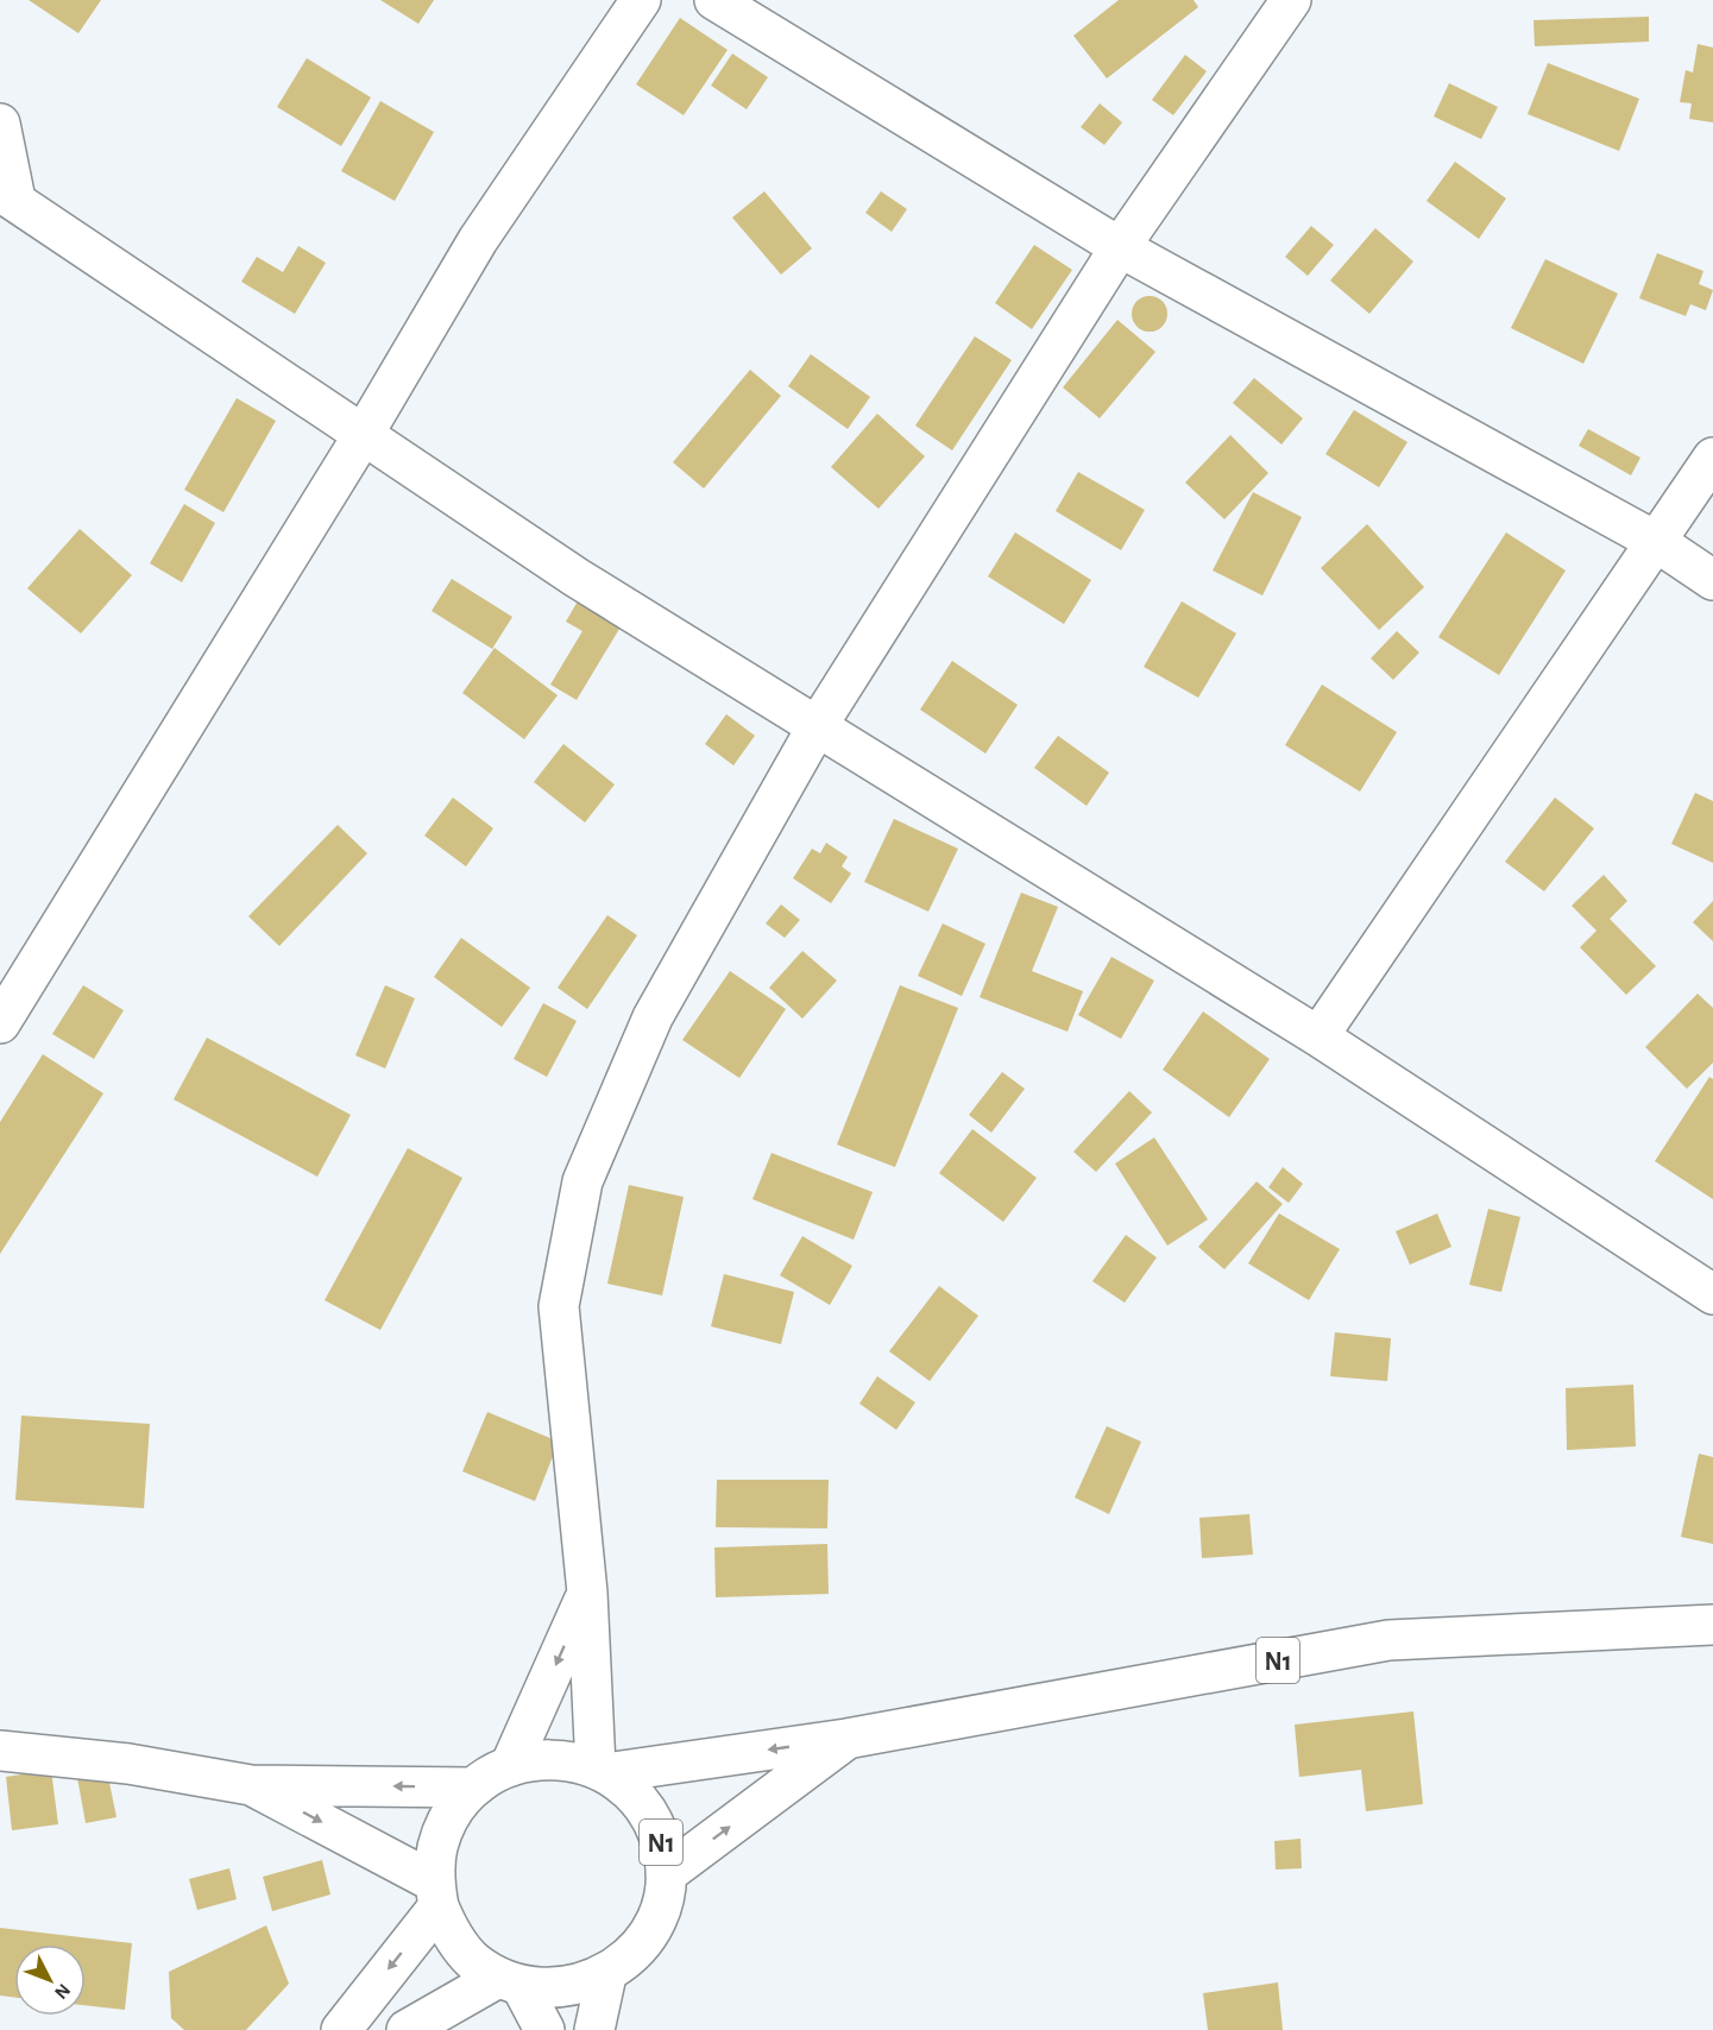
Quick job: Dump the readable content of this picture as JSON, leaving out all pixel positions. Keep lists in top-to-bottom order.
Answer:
{
  "streets": {
    "main road": ["N1"]
  },
  "north": "bottom right"
}
